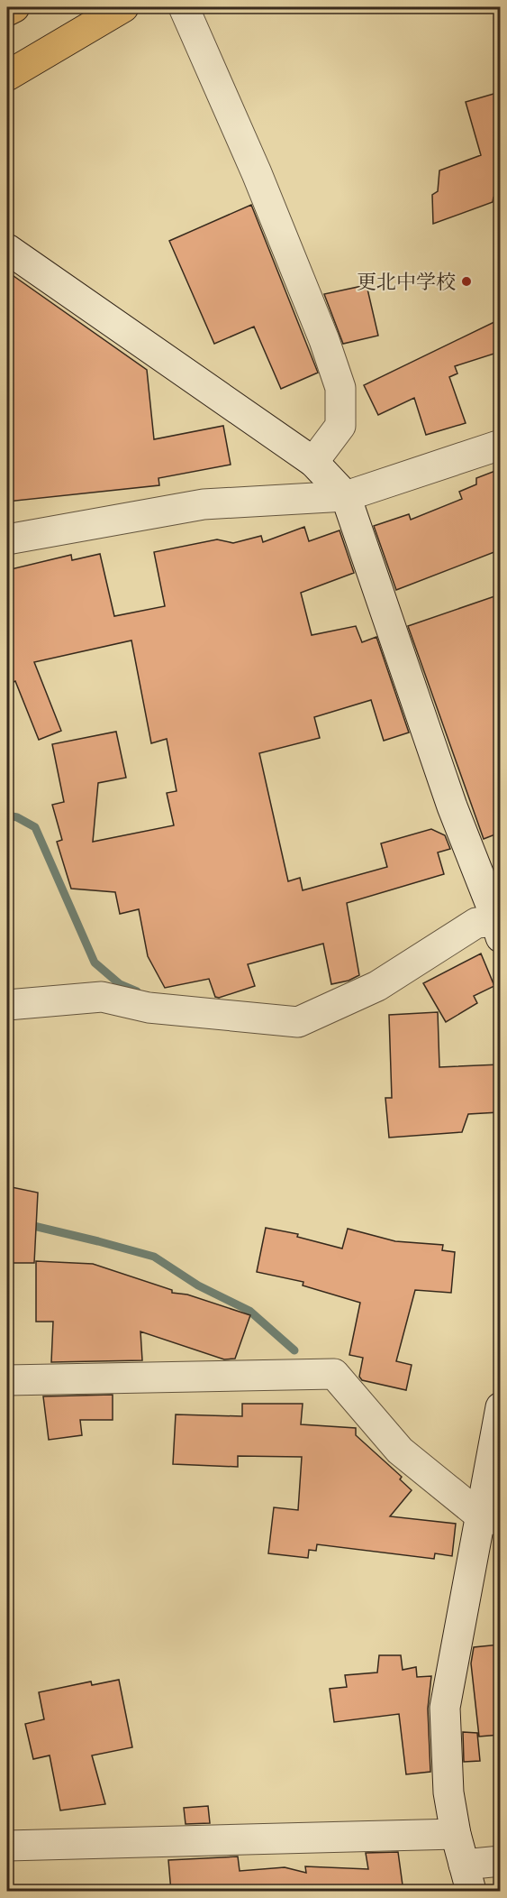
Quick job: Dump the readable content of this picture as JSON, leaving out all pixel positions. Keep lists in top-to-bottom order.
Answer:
{
  "places": ["更北中学校"]
}
